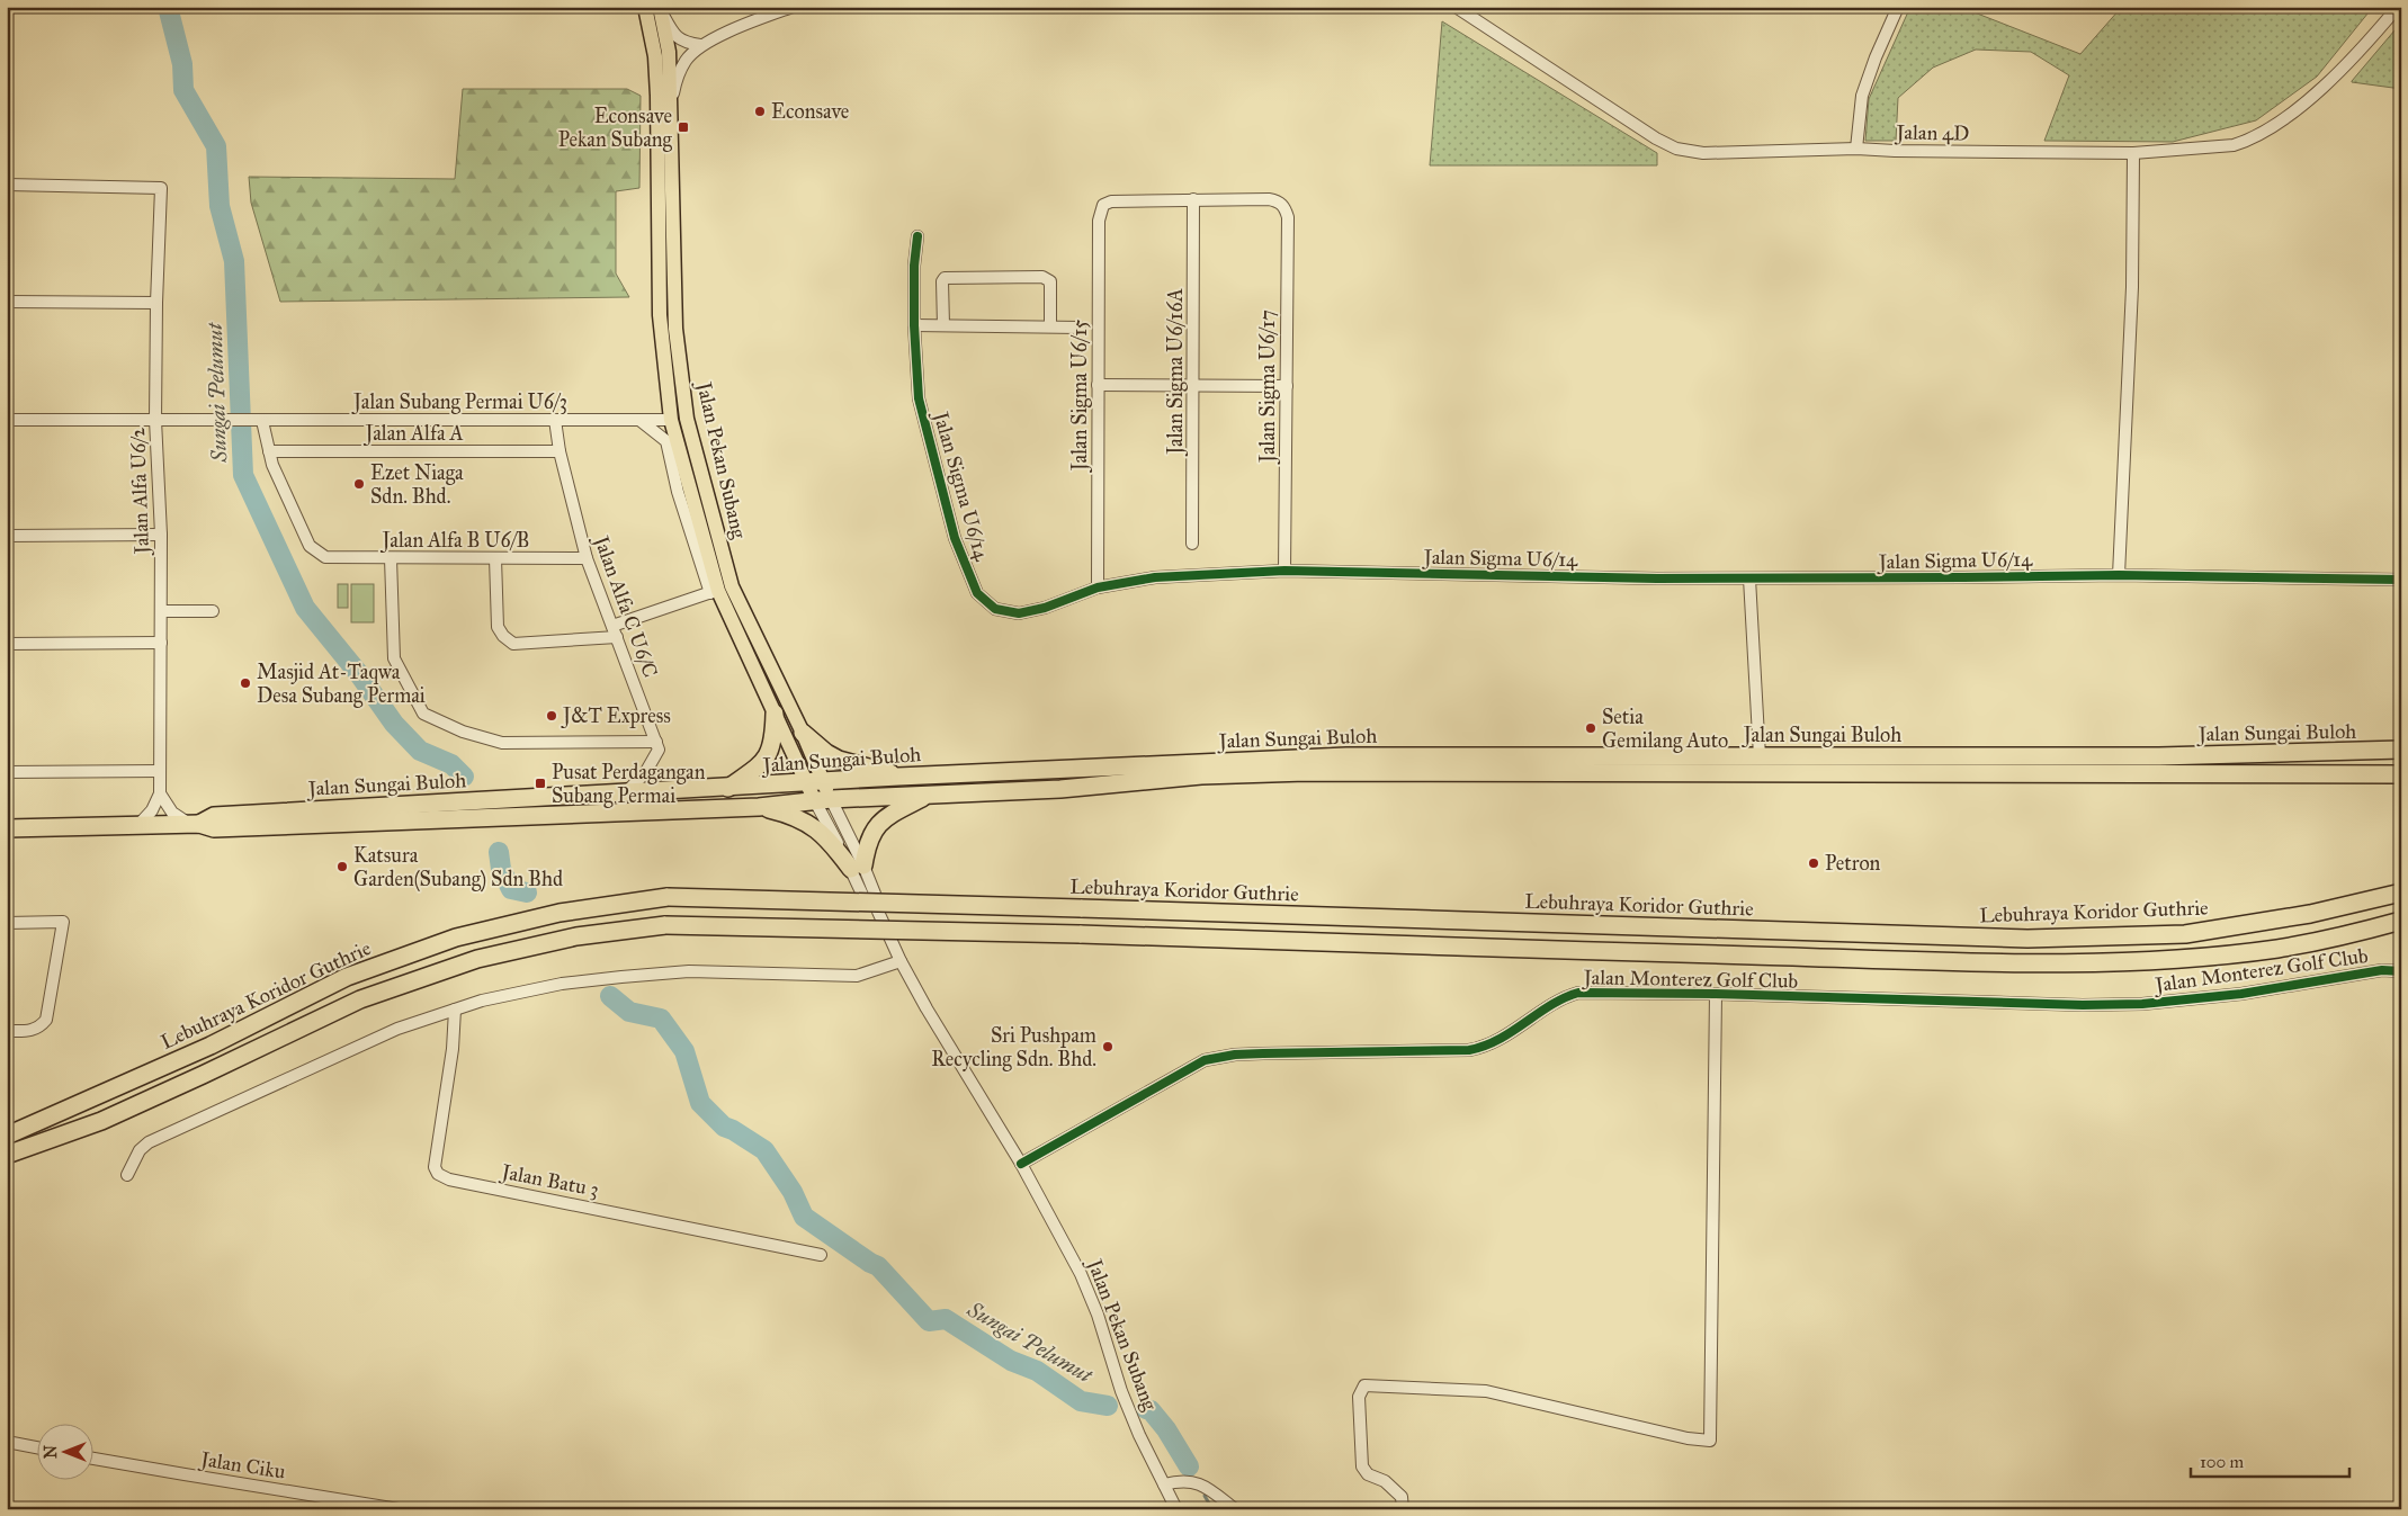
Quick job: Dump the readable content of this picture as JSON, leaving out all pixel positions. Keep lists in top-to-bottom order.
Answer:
{
  "streets": {
    "highway": ["Jalan Sungai Buloh", "Lebuhraya Koridor Guthrie"],
    "main road": ["Jalan Pekan Subang"],
    "street": [
      "Jalan 4D",
      "Jalan Sigma U6/16A",
      "Jalan Sigma U6/17",
      "Jalan Sigma U6/15",
      "Jalan Subang Permai U6/3",
      "Jalan Alfa A",
      "Jalan Sigma U6/14",
      "Jalan Alfa U6/2",
      "Jalan Alfa B U6/B",
      "Jalan Alfa C U6/C",
      "Jalan Monterez Golf Club",
      "Jalan Batu 3",
      "Jalan Ciku"
    ]
  },
  "crossings": [
    ["Jalan Sigma U6/16A", "Jalan Sigma U6/17"],
    ["Jalan Sigma U6/16A", "Jalan Sigma U6/15"],
    ["Jalan Sigma U6/17", "Jalan Sigma U6/15"],
    ["Jalan Sigma U6/17", "Jalan Sigma U6/14"],
    ["Jalan Sigma U6/15", "Jalan Sigma U6/14"],
    ["Jalan Subang Permai U6/3", "Jalan Pekan Subang"],
    ["Jalan Subang Permai U6/3", "Jalan Alfa U6/2"],
    ["Jalan Subang Permai U6/3", "Jalan Alfa C U6/C"],
    ["Jalan Alfa A", "Jalan Alfa B U6/B"],
    ["Jalan Alfa A", "Jalan Alfa C U6/C"],
    ["Jalan Pekan Subang", "Jalan Sungai Buloh"],
    ["Jalan Pekan Subang", "Jalan Monterez Golf Club"],
    ["Jalan Alfa B U6/B", "Jalan Alfa C U6/C"]
  ],
  "water": ["Sungai Pelumut"],
  "places": {
    "other": [
      "Econsave",
      "Ezet Niaga Sdn. Bhd.",
      "Masjid At-Taqwa Desa Subang Permai",
      "J&T Express",
      "Setia Gemilang Auto",
      "Petron",
      "Katsura Garden(Subang) Sdn Bhd",
      "Sri Pushpam Recycling Sdn. Bhd."
    ],
    "transit": ["Econsave Pekan Subang", "Pusat Perdagangan Subang Permai"]
  },
  "scale_bar": "100 m",
  "north": "left"
}
